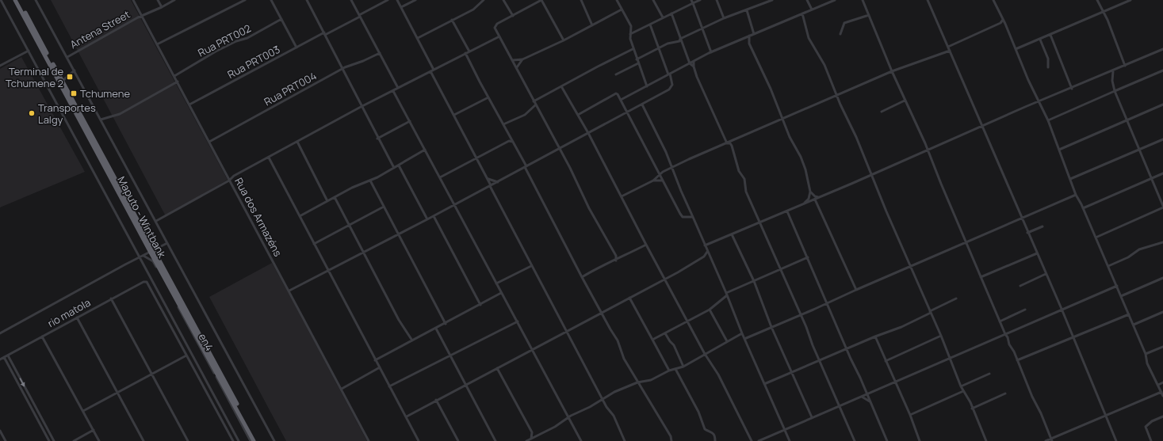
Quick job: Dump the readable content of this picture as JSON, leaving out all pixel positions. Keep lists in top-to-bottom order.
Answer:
{
  "streets": {
    "highway": ["Maputo - Wintbank"],
    "street": [
      "Antena Street",
      "Rua PRT002",
      "Rua PRT003",
      "Rua PRT004",
      "Rua dos Armazéns",
      "rio matola",
      "en4"
    ]
  },
  "crossings": [
    ["Antena Street", "Rua dos Armazéns"],
    ["Rua PRT002", "Rua dos Armazéns"],
    ["Rua PRT003", "Rua dos Armazéns"],
    ["Rua PRT004", "Rua dos Armazéns"]
  ],
  "places": {
    "transit": ["Terminal de Tchumene 2", "Tchumene"],
    "other": ["Transportes Lalgy"]
  }
}
